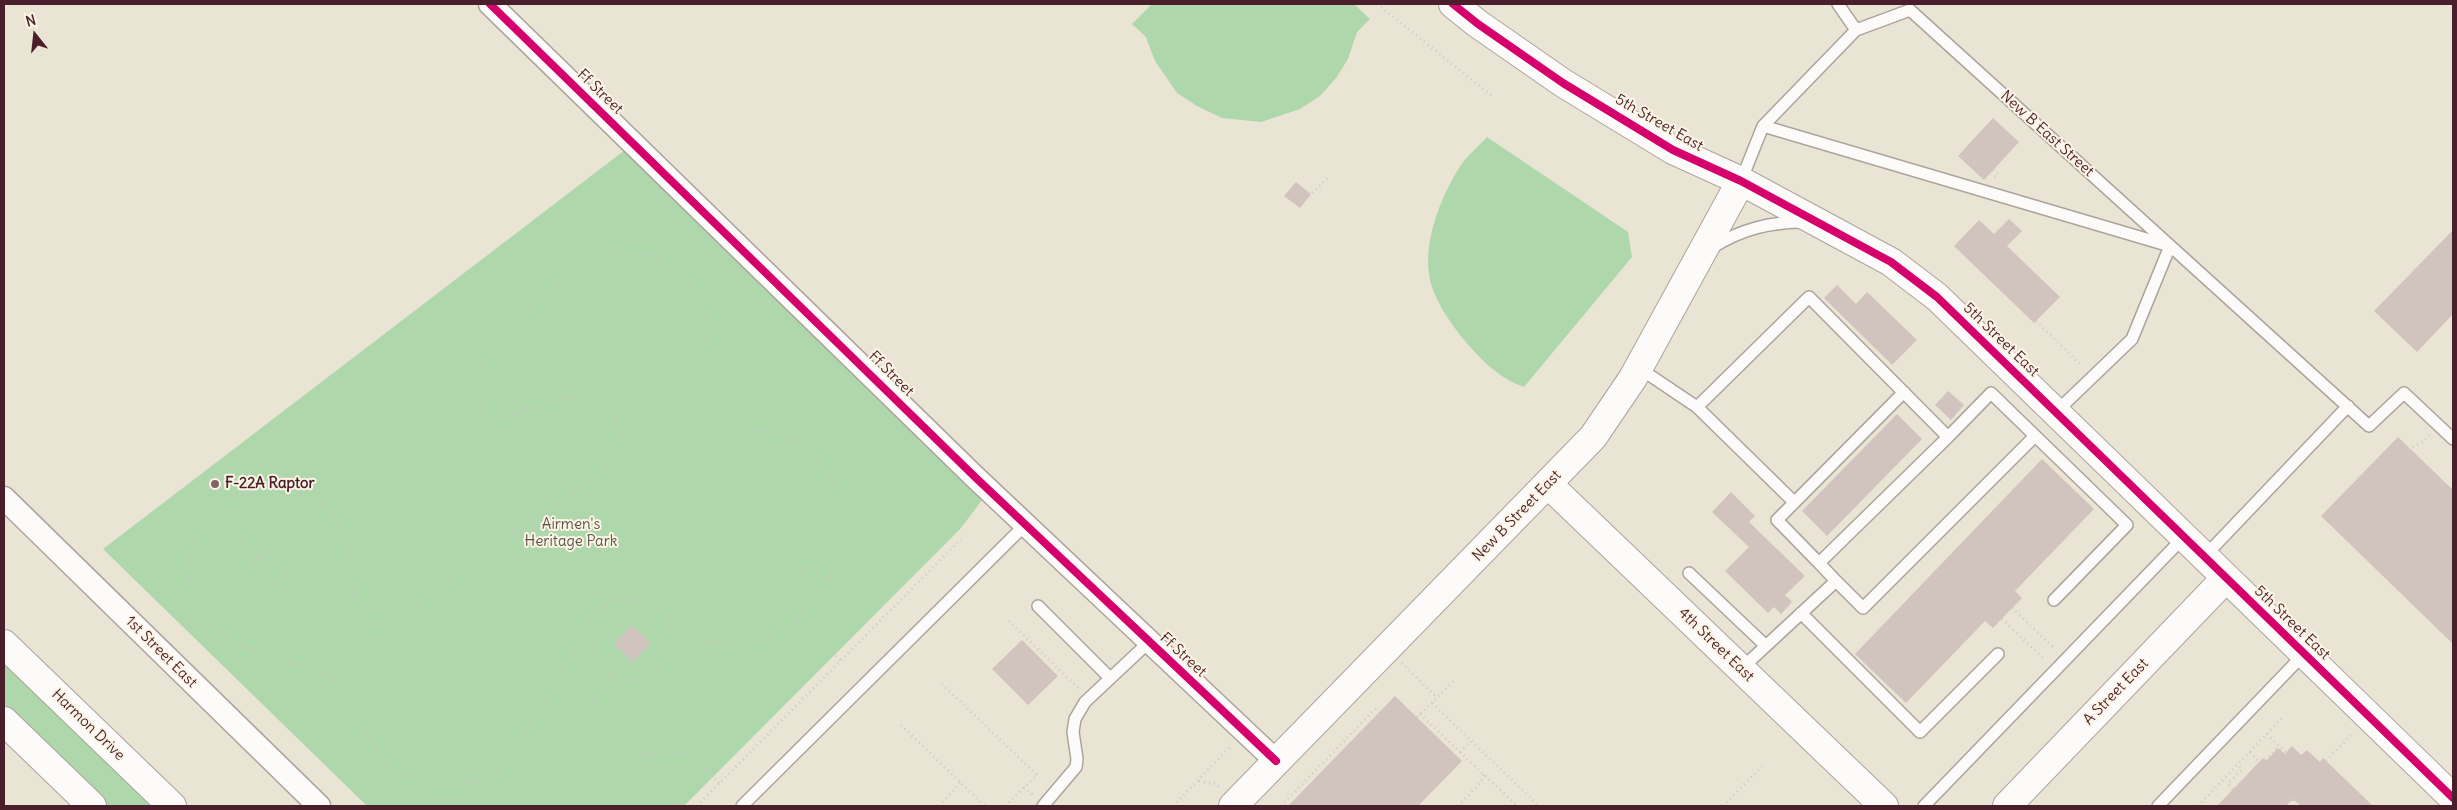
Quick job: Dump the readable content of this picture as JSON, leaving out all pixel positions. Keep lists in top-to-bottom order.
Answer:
{
  "streets": {
    "street": [
      "Ff Street",
      "5th Street East",
      "New B Street East",
      "4th Street East",
      "1st Street East",
      "A Street East",
      "Harmon Drive"
    ],
    "lane": ["New B East Street"]
  },
  "crossings": [
    ["Ff Street", "New B Street East"],
    ["5th Street East", "New B East Street"],
    ["5th Street East", "New B Street East"],
    ["5th Street East", "A Street East"],
    ["New B East Street", "New B Street East"],
    ["New B Street East", "4th Street East"]
  ],
  "parks": ["Airmen's Heritage Park"],
  "places": ["F-22A Raptor"],
  "north": "top"
}
